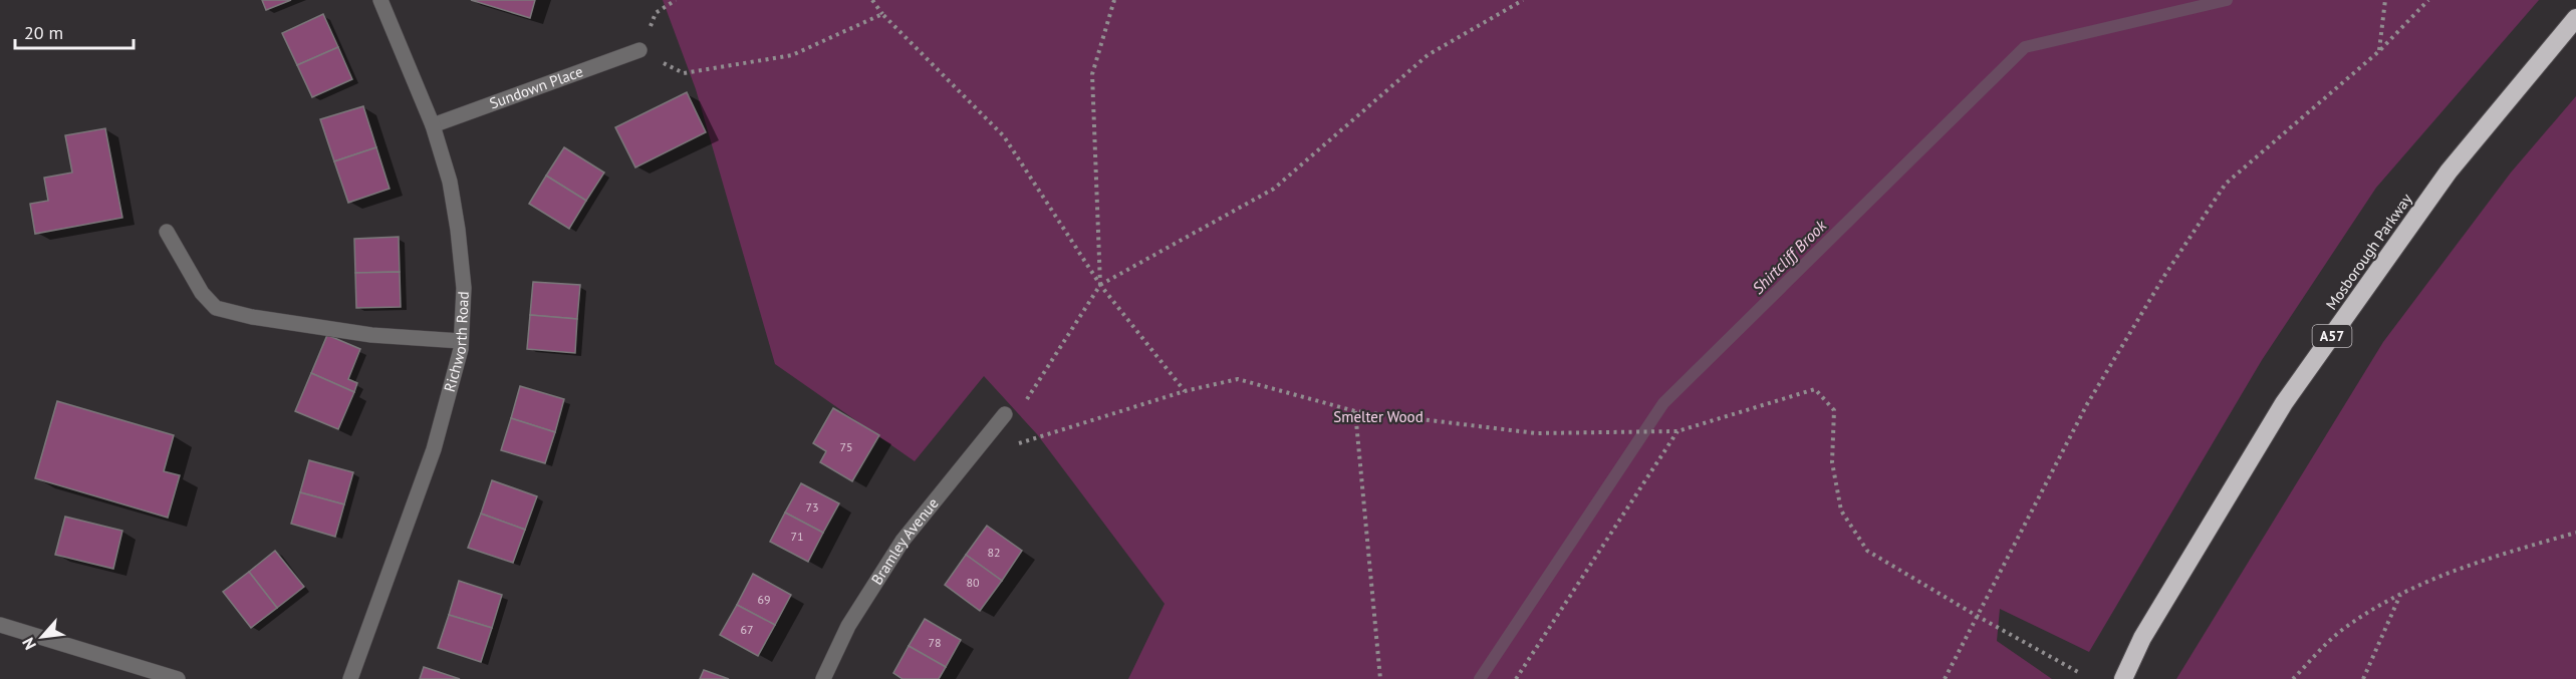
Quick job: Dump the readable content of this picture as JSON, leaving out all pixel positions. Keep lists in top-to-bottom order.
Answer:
{
  "streets": {
    "highway": ["Mosborough Parkway", "A57"],
    "street": ["Sundown Place", "Richworth Road", "Bramley Avenue"]
  },
  "crossings": [
    ["Sundown Place", "Richworth Road"]
  ],
  "water": ["Shirtcliff Brook"],
  "parks": ["Smelter Wood"],
  "house_numbers": [
    "75",
    "73",
    "71",
    "82",
    "80",
    "69",
    "67",
    "78"
  ],
  "scale_bar": "20 m",
  "north": "bottom left"
}
